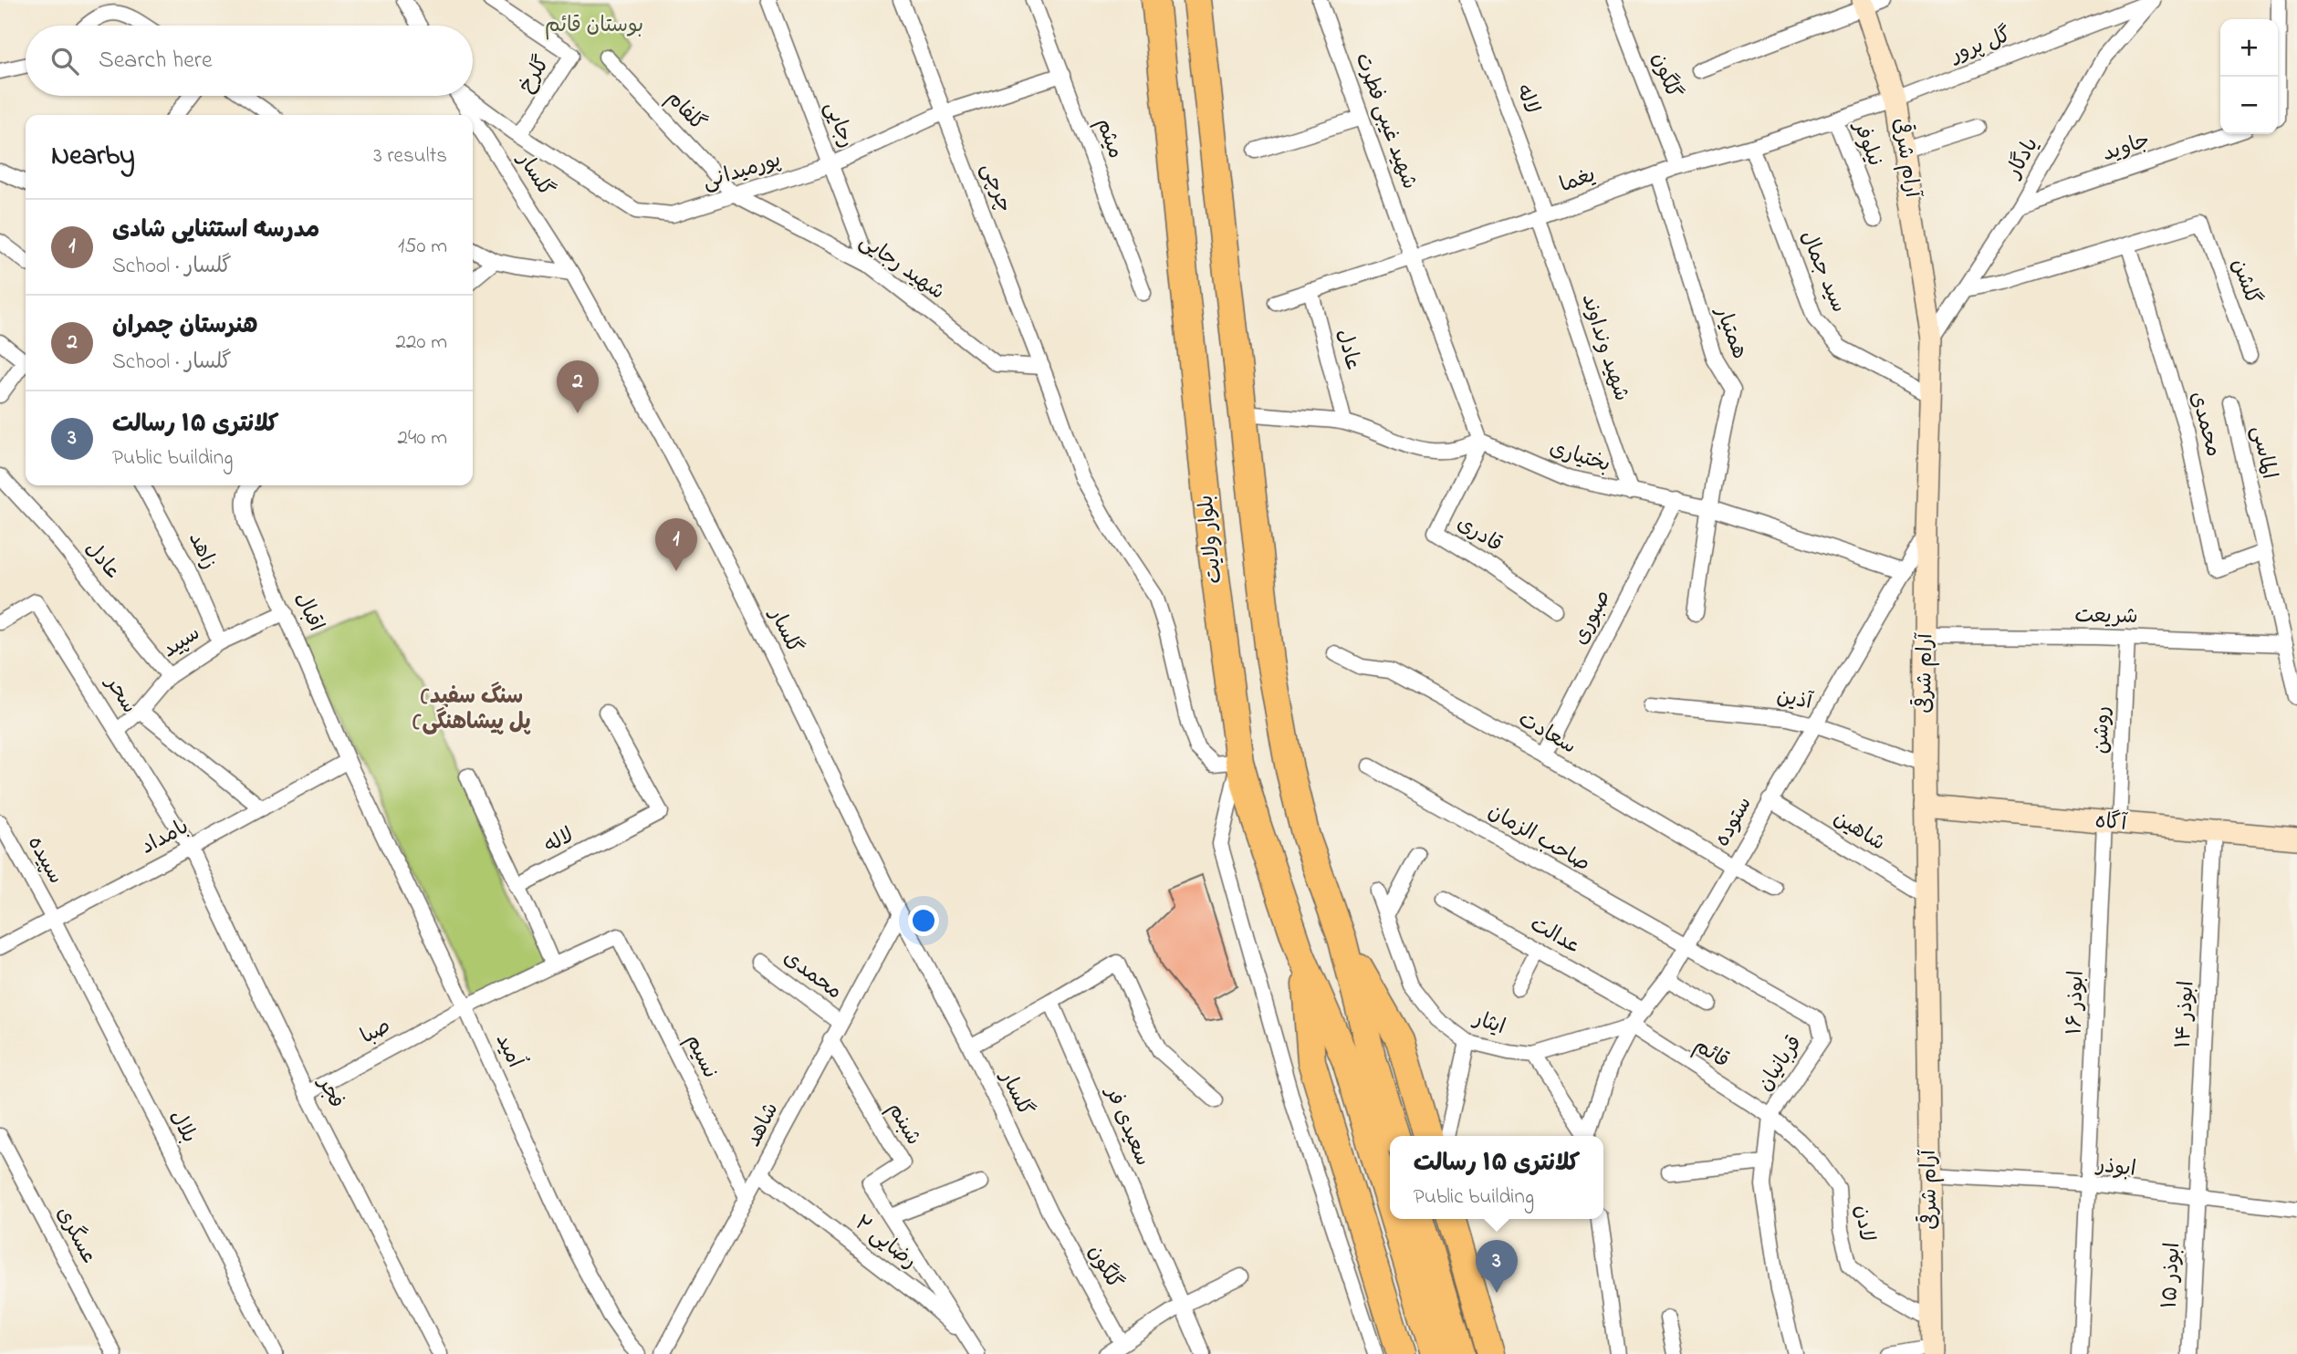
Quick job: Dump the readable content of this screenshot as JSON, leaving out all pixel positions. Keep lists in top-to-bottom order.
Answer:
{
  "streets": {
    "highway": ["بلوار ولایت"],
    "street": [
      "گل پرور",
      "گلرخ",
      "گلگون",
      "لاله",
      "گلفام",
      "شهید غیبی فطرت",
      "رجایی",
      "میثم",
      "نیلوفر",
      "جاوید",
      "آرام شرقی",
      "یادگار",
      "پورمیدانی",
      "گلسار",
      "یغما",
      "چرچی",
      "شهید رجایی",
      "سید جمال",
      "گلشن",
      "همتیار",
      "شهید ونداوند",
      "عادل",
      "محمدی",
      "الماسی",
      "بختیاری",
      "قادری",
      "زاهد",
      "اقبال",
      "شریعت",
      "صبوری",
      "سپید",
      "سحر",
      "آذین",
      "روشن",
      "سعادت",
      "ستوده",
      "آگاه",
      "شاهین",
      "بامداد",
      "صاحب الزمان",
      "سپیده",
      "عدالت",
      "ابوذر ۱۶",
      "ابوذر ۱۴",
      "ایثار",
      "صبا",
      "اُمید",
      "قائم",
      "نسیم",
      "قربانیان",
      "فجر",
      "شبنم",
      "شاهد",
      "بلال",
      "سعیدی فر",
      "ابوذر",
      "لادن",
      "عسگری",
      "رضایی ۲",
      "ابوذر ۱۵"
    ]
  },
  "crossings": [
    ["گل پرور", "آرام شرقی"],
    ["گل پرور", "یادگار"],
    ["گل پرور", "یغما"],
    ["گلرخ", "پورمیدانی"],
    ["گلگون", "گلسار"],
    ["گلگون", "یغما"],
    ["لاله", "یغما"],
    ["لاله", "شهید ونداوند"],
    ["گلفام", "پورمیدانی"],
    ["گلفام", "شهید رجایی"],
    ["شهید غیبی فطرت", "یغما"],
    ["شهید غیبی فطرت", "بختیاری"],
    ["شهید غیبی فطرت", "قادری"],
    ["رجایی", "پورمیدانی"],
    ["رجایی", "شهید رجایی"],
    ["میثم", "پورمیدانی"],
    ["نیلوفر", "یغما"],
    ["جاوید", "یادگار"],
    ["آرام شرقی", "یادگار"],
    ["آرام شرقی", "یغما"],
    ["آرام شرقی", "سید جمال"],
    ["آرام شرقی", "شریعت"],
    ["آرام شرقی", "آذین"],
    ["آرام شرقی", "ستوده"],
    ["آرام شرقی", "آگاه"],
    ["آرام شرقی", "شاهین"],
    ["آرام شرقی", "ابوذر"],
    ["آرام شرقی", "لادن"],
    ["پورمیدانی", "چرچی"],
    ["پورمیدانی", "شهید رجایی"],
    ["گلسار", "شاهد"],
    ["یغما", "سید جمال"],
    ["یغما", "همتیار"],
    ["یغما", "شهید ونداوند"],
    ["یغما", "عادل"],
    ["چرچی", "شهید رجایی"],
    ["چرچی", "بلوار ولایت"],
    ["گلشن", "محمدی"],
    ["همتیار", "بختیاری"],
    ["شهید ونداوند", "بختیاری"],
    ["عادل", "سپید"],
    ["محمدی", "الماسی"],
    ["محمدی", "شاهد"],
    ["الماسی", "شریعت"],
    ["بختیاری", "قادری"],
    ["بختیاری", "صبوری"],
    ["بختیاری", "ستوده"],
    ["زاهد", "سپید"],
    ["اقبال", "سپید"],
    ["اقبال", "بامداد"],
    ["اقبال", "اُمید"],
    ["شریعت", "روشن"],
    ["صبوری", "سعادت"],
    ["سپید", "سحر"],
    ["سحر", "بامداد"],
    ["سحر", "فجر"],
    ["آذین", "ستوده"],
    ["روشن", "آگاه"],
    ["روشن", "ابوذر ۱۶"],
    ["سعادت", "ستوده"],
    ["ستوده", "شاهین"],
    ["ستوده", "صاحب الزمان"],
    ["ستوده", "عدالت"],
    ["ستوده", "قائم"],
    ["ستوده", "قربانیان"],
    ["آگاه", "ابوذر ۱۶"],
    ["آگاه", "ابوذر ۱۴"],
    ["بامداد", "سپیده"],
    ["بامداد", "اُمید"],
    ["بامداد", "فجر"],
    ["بامداد", "بلال"],
    ["صاحب الزمان", "قربانیان"],
    ["سپیده", "بلال"],
    ["ابوذر ۱۶", "ابوذر"],
    ["ابوذر ۱۴", "ابوذر"],
    ["ابوذر ۱۴", "ابوذر ۱۵"],
    ["صبا", "اُمید"],
    ["صبا", "نسیم"],
    ["صبا", "فجر"],
    ["قائم", "قربانیان"],
    ["قائم", "لادن"],
    ["نسیم", "شاهد"],
    ["قربانیان", "لادن"],
    ["شبنم", "شاهد"],
    ["شبنم", "رضایی ۲"],
    ["شاهد", "رضایی ۲"],
    ["ابوذر", "ابوذر ۱۵"]
  ],
  "districts": ["(سنگ سفید (پل پیشاهنگی"],
  "parks": ["بوستان قائم"],
  "page": {
    "map_buttons": ["+", "−"],
    "search": "Search here",
    "heading": ["Nearby", "3 results"],
    "list": [
      {
        "mark": "1",
        "name": "مدرسه استثنایی شادی",
        "note": "School · گلسار",
        "value": "150 m"
      },
      {
        "mark": "2",
        "name": "هنرستان چمران",
        "note": "School · گلسار",
        "value": "220 m"
      },
      {
        "mark": "3",
        "name": "کلانتری ۱۵ رسالت",
        "note": "Public building",
        "value": "240 m"
      }
    ],
    "pins": ["2", "1", "3"],
    "popup": ["کلانتری ۱۵ رسالت", "Public building"]
  }
}
